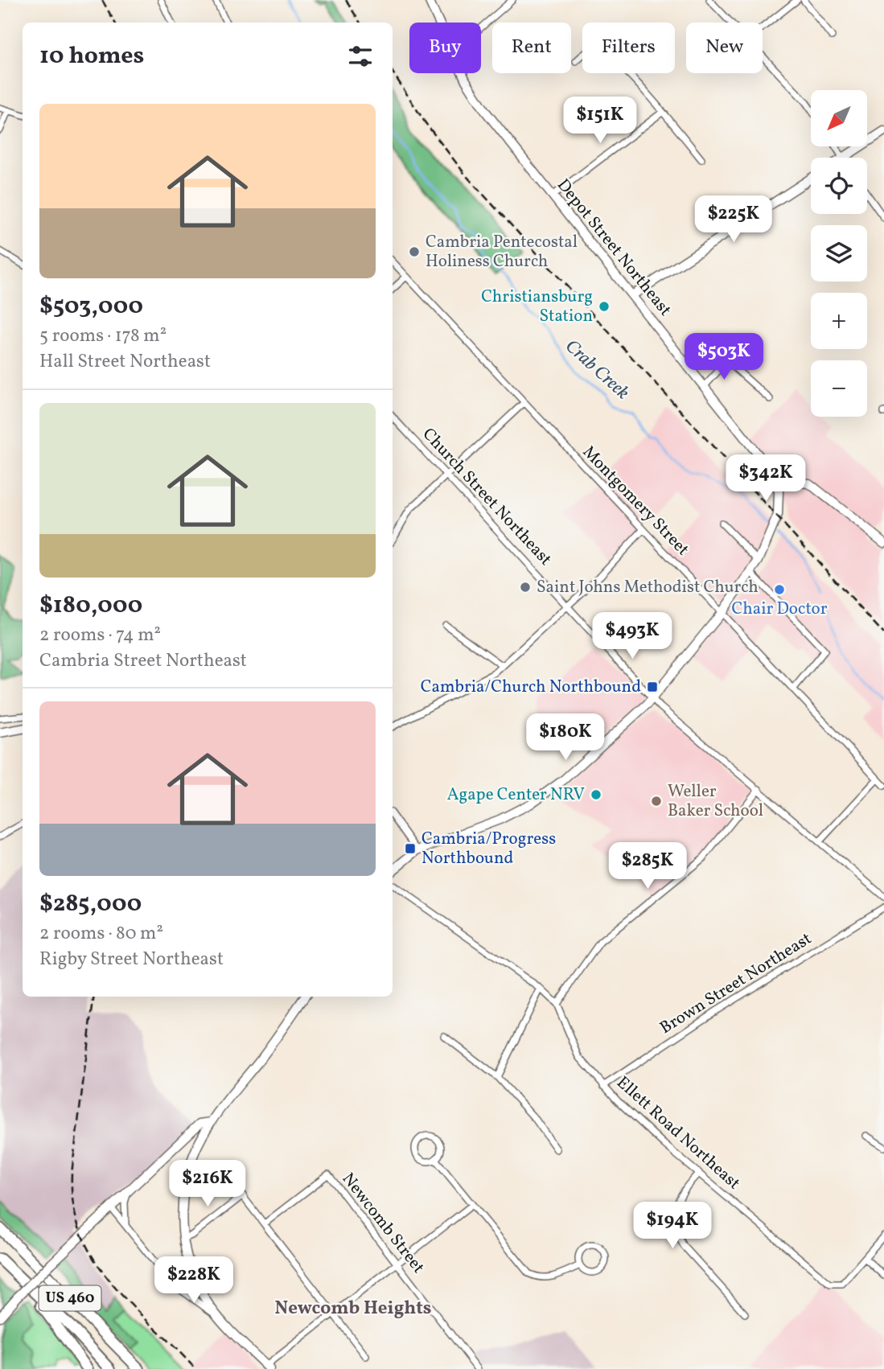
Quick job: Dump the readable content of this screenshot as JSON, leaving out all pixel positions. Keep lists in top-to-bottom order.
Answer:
{
  "streets": {
    "highway": ["US 460"],
    "main road": ["Depot Street Northeast"],
    "street": [
      "Church Street Northeast",
      "Montgomery Street",
      "Brown Street Northeast",
      "Ellett Road Northeast",
      "Newcomb Street"
    ]
  },
  "crossings": [
    ["Brown Street Northeast", "Ellett Road Northeast"]
  ],
  "districts": ["Newcomb Heights"],
  "water": ["Crab Creek"],
  "places": {
    "other": [
      "Cambria Pentecostal Holiness Church",
      "Christiansburg Station",
      "Saint Johns Methodist Church",
      "Chair Doctor",
      "Agape Center NRV",
      "Weller Baker School"
    ],
    "transit": ["Cambria/Church Northbound", "Cambria/Progress Northbound"]
  },
  "north": "bottom left",
  "page": {
    "chip": [
      "Buy",
      "Rent",
      "Filters",
      "New"
    ],
    "heading": "10 homes",
    "map_buttons": ["+", "−"],
    "list": [
      {
        "name": "$503,000",
        "note": "5 rooms · 178 m² · Hall Street Northeast"
      },
      {
        "name": "$180,000",
        "note": "2 rooms · 74 m² · Cambria Street Northeast"
      },
      {
        "name": "$285,000",
        "note": "2 rooms · 80 m² · Rigby Street Northeast"
      }
    ],
    "price": [
      "$151K",
      "$225K",
      "$503K",
      "$342K",
      "$493K",
      "$180K",
      "$285K",
      "$216K",
      "$194K",
      "$228K"
    ]
  }
}
